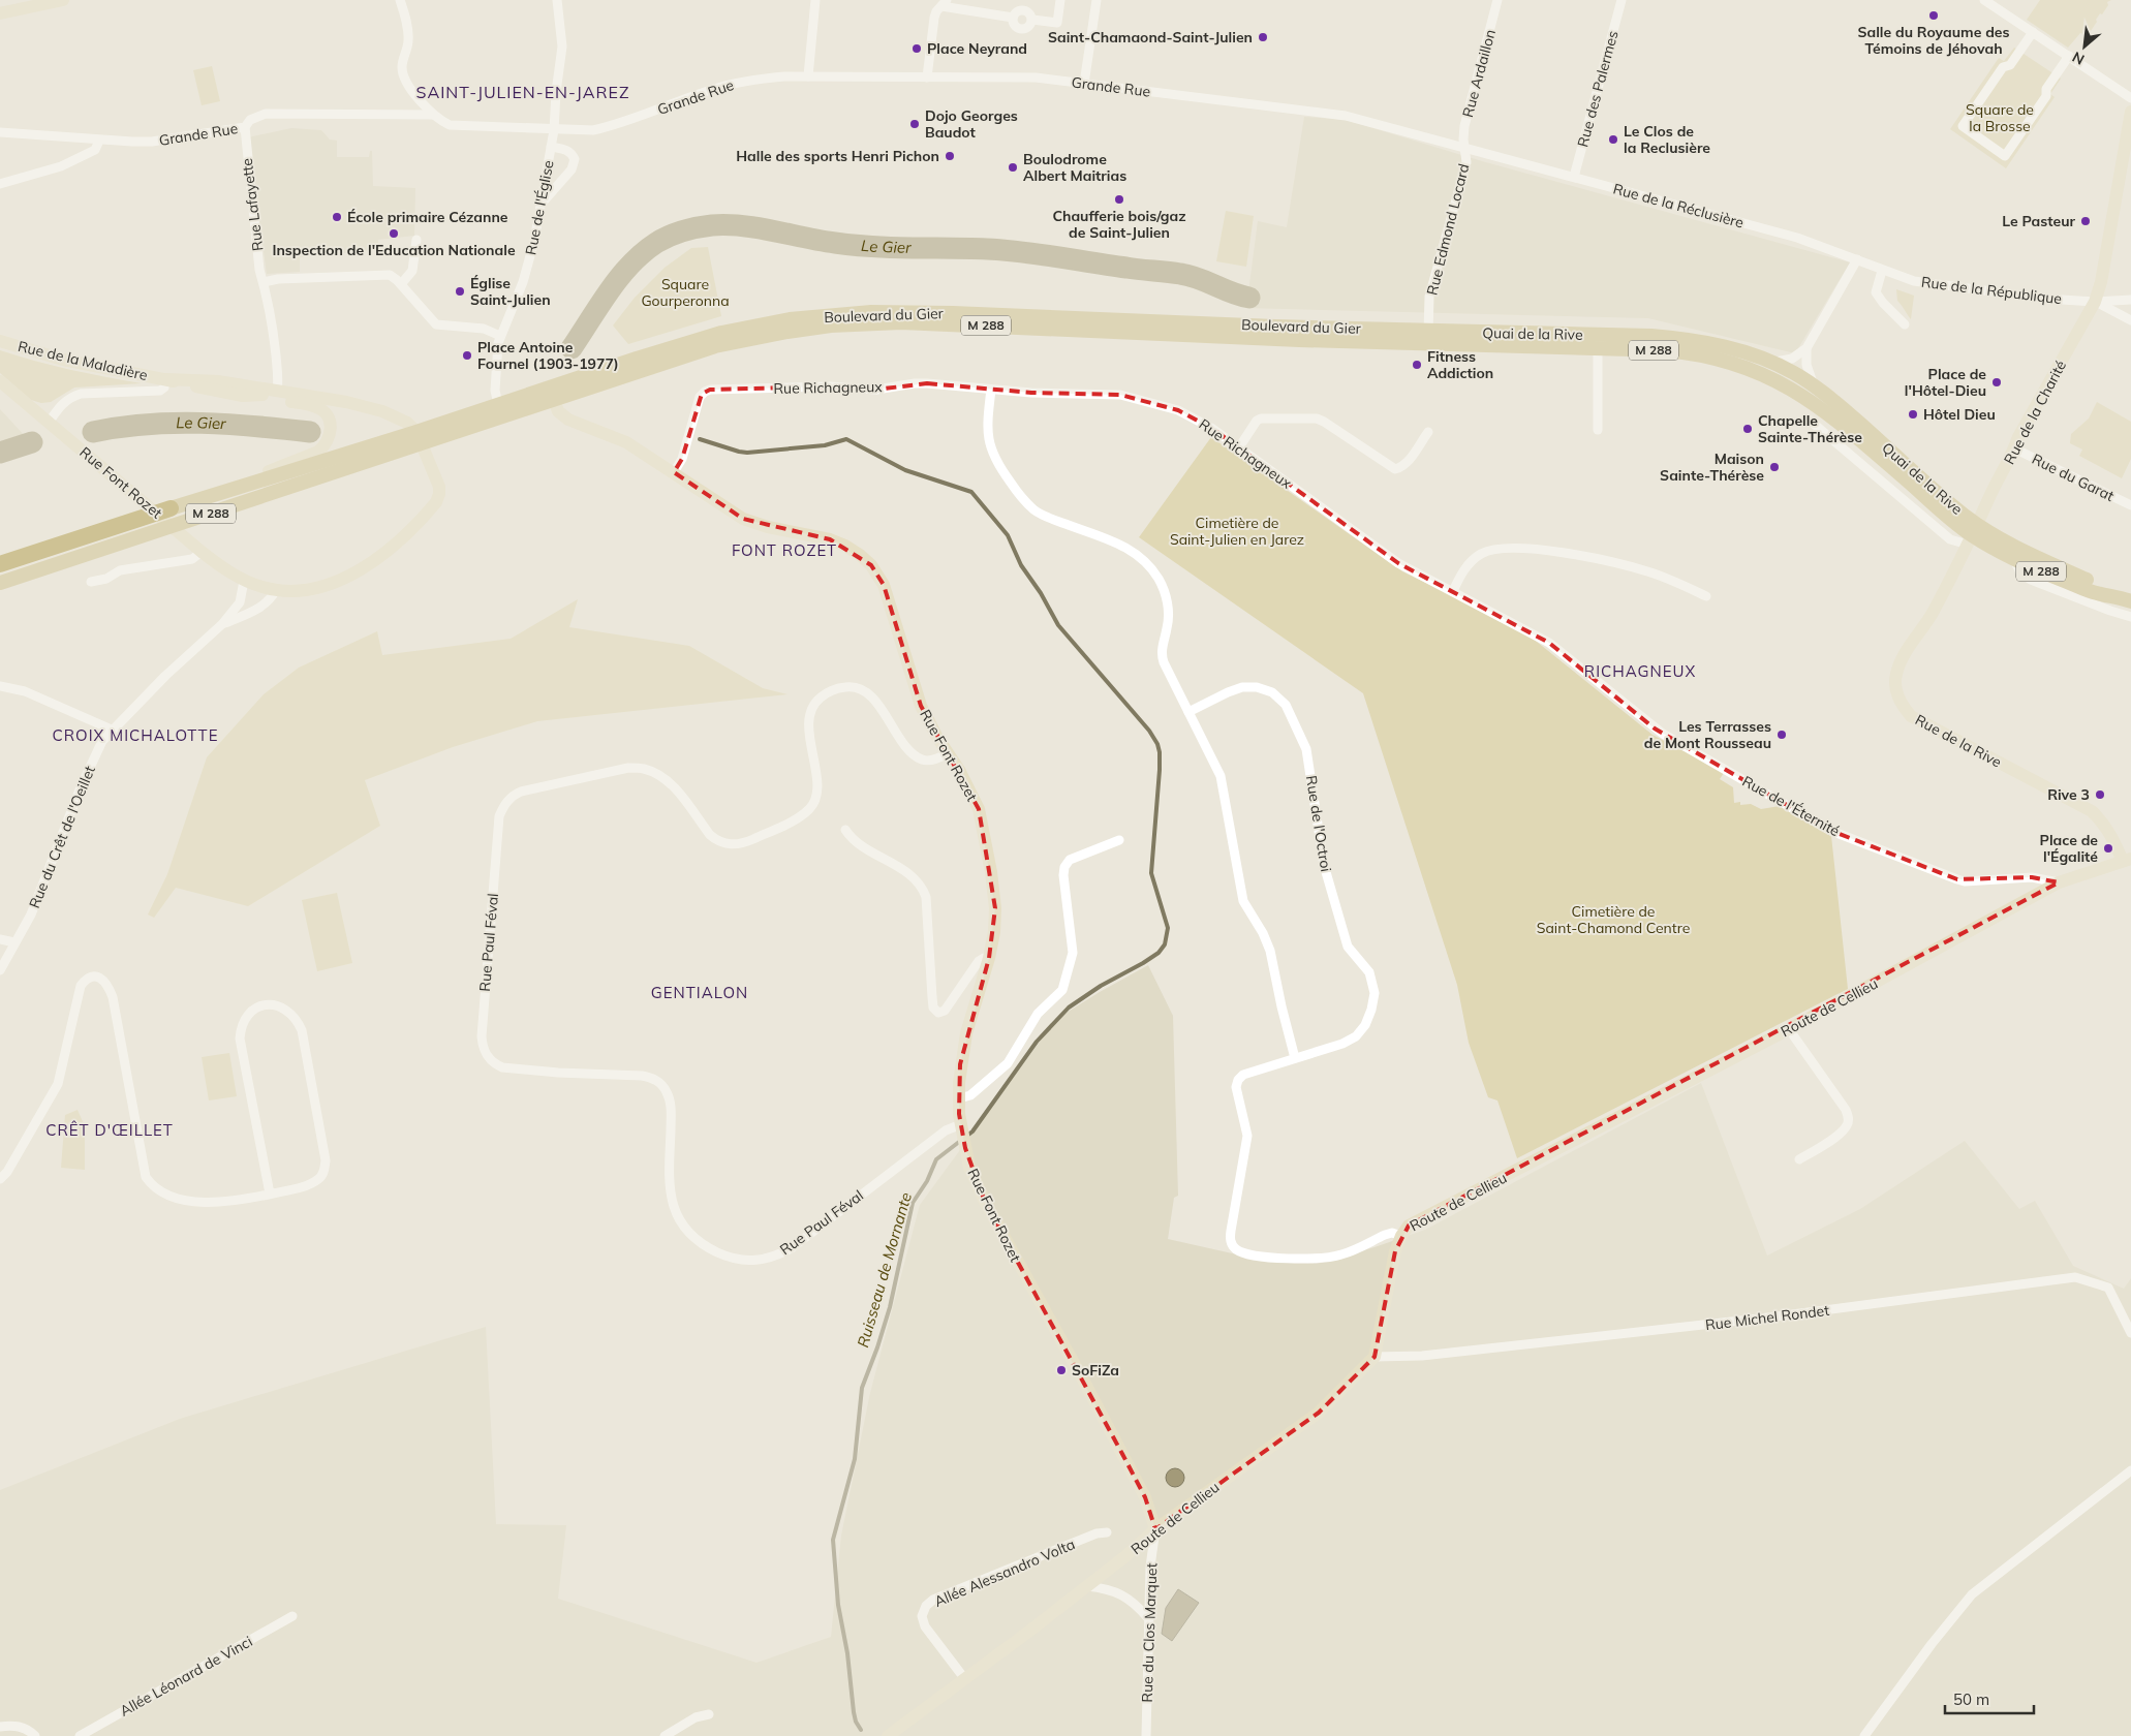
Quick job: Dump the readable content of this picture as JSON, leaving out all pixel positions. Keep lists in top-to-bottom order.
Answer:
{
  "streets": {
    "highway": ["M 288"],
    "main road": [
      "Boulevard du Gier",
      "Quai de la Rive",
      "Rue de la Maladière",
      "Rue de la Charité",
      "Rue Font Rozet",
      "Rue de la Rive",
      "Route de Cellieu"
    ],
    "street": [
      "Rue Ardaillon",
      "Grande Rue",
      "Rue des Palermes",
      "Rue Lafayette",
      "Rue de la Réclusière",
      "Rue de l'Église",
      "Rue Edmond Locard",
      "Rue de la République",
      "Rue Richagneux",
      "Rue du Garat",
      "Rue de l'Éternité",
      "Rue de l'Octroi",
      "Rue du Crêt de l'Oeillet",
      "Rue Paul Féval",
      "Rue Michel Rondet",
      "Allée Alessandro Volta",
      "Rue du Clos Marquet",
      "Allée Léonard de Vinci"
    ]
  },
  "crossings": [
    ["Rue Ardaillon", "Rue de la Réclusière"],
    ["Rue Ardaillon", "Rue Edmond Locard"],
    ["Grande Rue", "Rue Lafayette"],
    ["Grande Rue", "Rue de la Réclusière"],
    ["Grande Rue", "Rue de l'Église"],
    ["Rue des Palermes", "Rue de la Réclusière"],
    ["Rue Lafayette", "Rue de la Maladière"],
    ["Rue de la Réclusière", "Rue Edmond Locard"],
    ["Rue de la Réclusière", "Rue de la République"],
    ["Rue de l'Église", "Boulevard du Gier"],
    ["Rue Edmond Locard", "Boulevard du Gier"],
    ["Rue Edmond Locard", "Quai de la Rive"],
    ["Rue de la République", "Rue de la Charité"],
    ["Boulevard du Gier", "M 288"],
    ["Boulevard du Gier", "Quai de la Rive"],
    ["Boulevard du Gier", "Rue Font Rozet"],
    ["Quai de la Rive", "Rue de la Charité"],
    ["Quai de la Rive", "Rue de la Rive"],
    ["Rue Richagneux", "Rue Font Rozet"],
    ["Rue Richagneux", "Rue de l'Éternité"],
    ["Rue de la Charité", "Rue du Garat"],
    ["Rue de la Charité", "Rue de la Rive"],
    ["Rue Font Rozet", "Rue Paul Féval"],
    ["Rue Font Rozet", "Route de Cellieu"],
    ["Rue Font Rozet", "Rue du Clos Marquet"],
    ["Rue de la Rive", "Route de Cellieu"],
    ["Rue de l'Éternité", "Route de Cellieu"],
    ["Rue de l'Octroi", "Route de Cellieu"],
    ["Route de Cellieu", "Rue Michel Rondet"],
    ["Route de Cellieu", "Allée Alessandro Volta"],
    ["Route de Cellieu", "Rue du Clos Marquet"]
  ],
  "districts": [
    "SAINT-JULIEN-EN-JAREZ",
    "FONT ROZET",
    "RICHAGNEUX",
    "CROIX MICHALOTTE",
    "GENTIALON",
    "CRÊT D'ŒILLET"
  ],
  "water": ["Le Gier", "Ruisseau de Mornante"],
  "parks": [
    "Square de la Brosse",
    "Square Gourperonna",
    "Cimetière de Saint-Julien en Jarez",
    "Cimetière de Saint-Chamond Centre"
  ],
  "places": [
    "Salle du Royaume des Témoins de Jéhovah",
    "Saint-Chamaond-Saint-Julien",
    "Place Neyrand",
    "Dojo Georges Baudot",
    "Le Clos de la Reclusière",
    "Halle des sports Henri Pichon",
    "Boulodrome Albert Maitrias",
    "Chaufferie bois/gaz de Saint-Julien",
    "École primaire Cézanne",
    "Le Pasteur",
    "Inspection de l'Education Nationale",
    "Église Saint-Julien",
    "Place Antoine Fournel (1903-1977)",
    "Fitness Addiction",
    "Place de l'Hôtel-Dieu",
    "Hôtel Dieu",
    "Chapelle Sainte-Thérèse",
    "Maison Sainte-Thérèse",
    "Les Terrasses de Mont Rousseau",
    "Rive 3",
    "Place de l'Égalité",
    "SoFiZa"
  ],
  "scale_bar": "50 m",
  "north": "bottom left"
}
